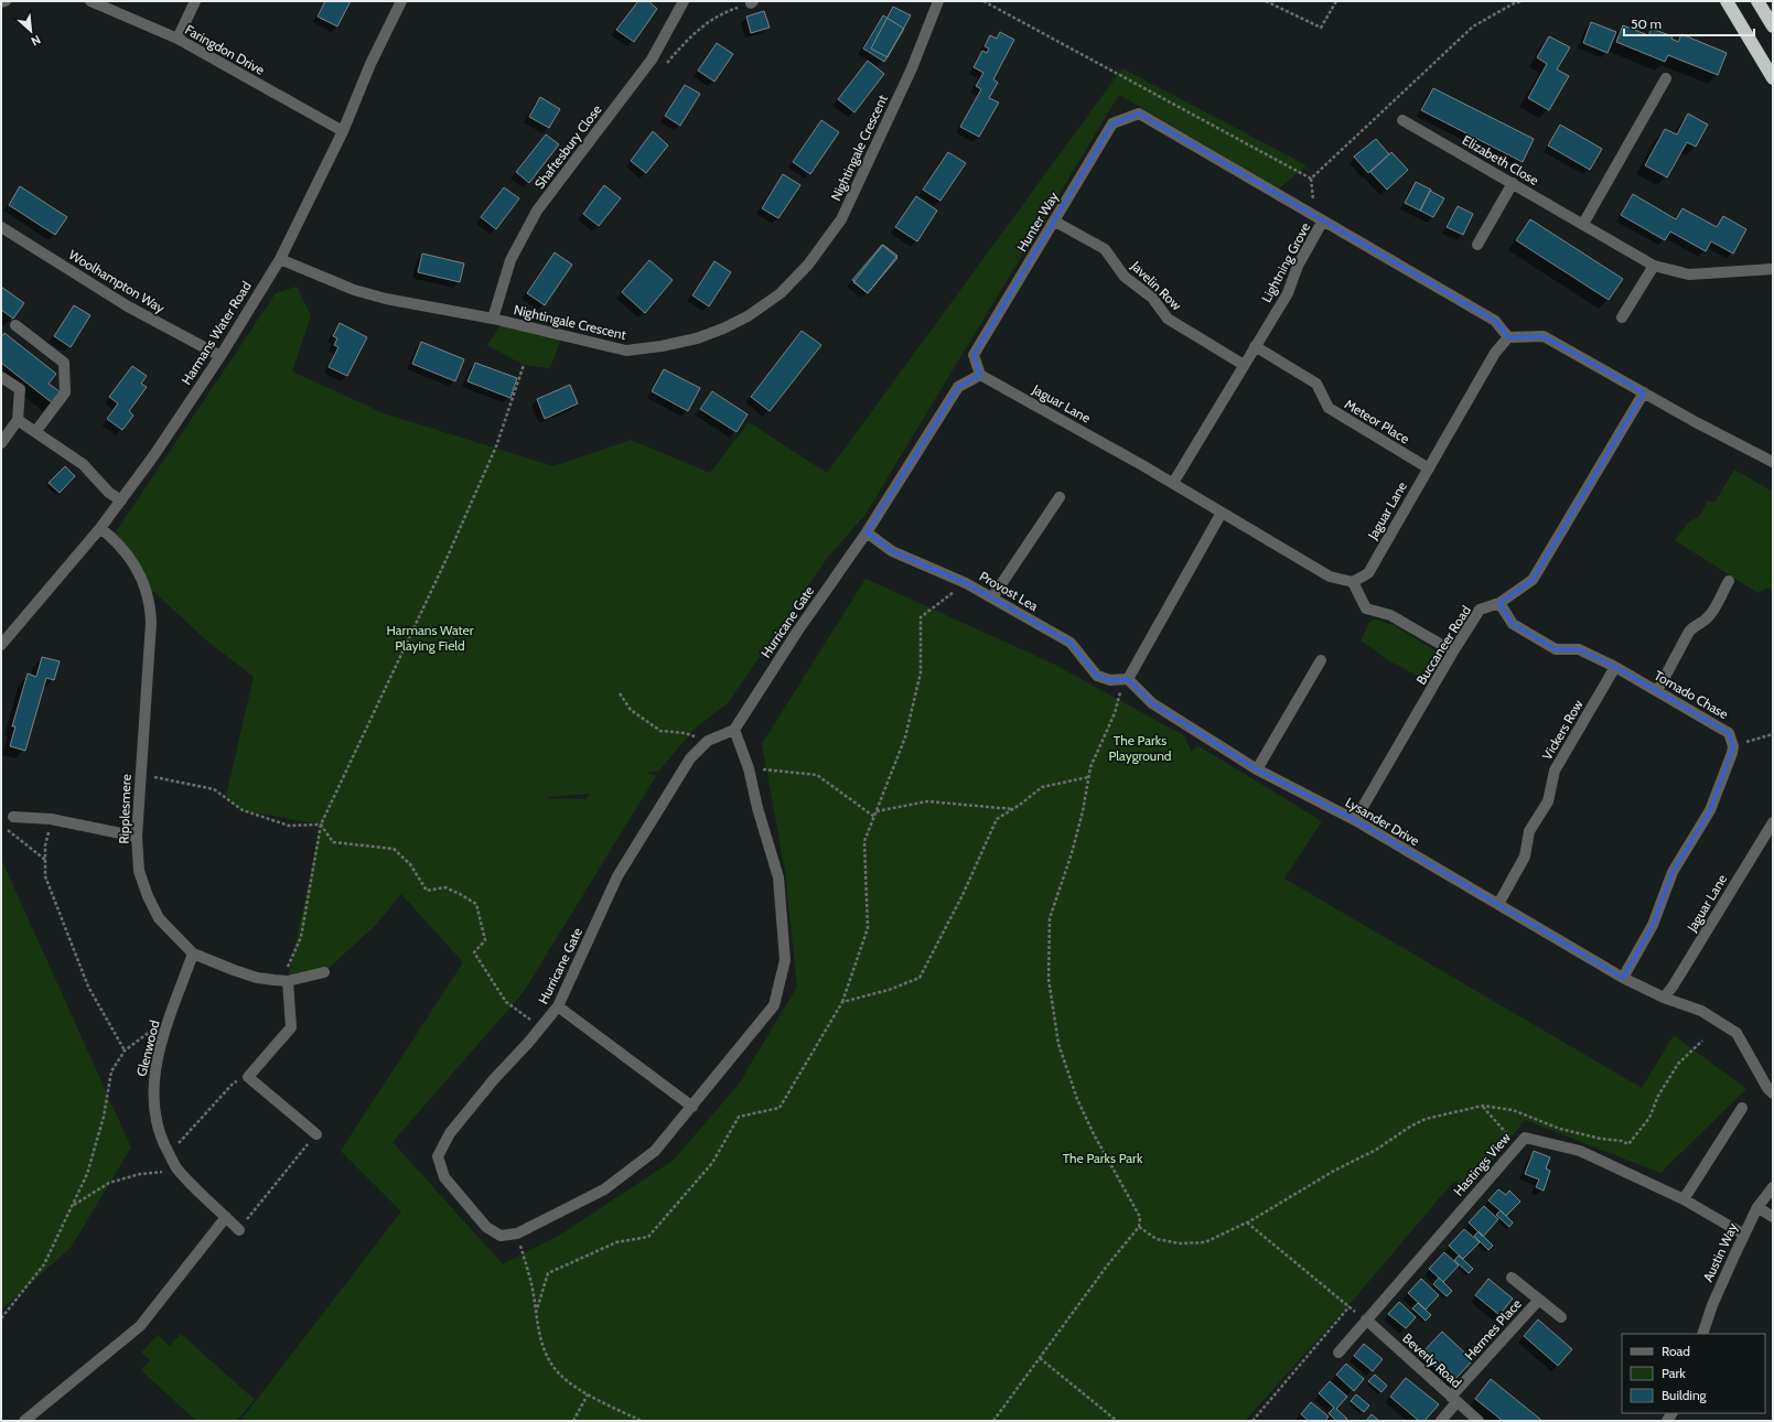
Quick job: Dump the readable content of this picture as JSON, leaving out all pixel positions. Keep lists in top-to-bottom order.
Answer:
{
  "streets": {
    "street": [
      "Faringdon Drive",
      "Shaftesbury Close",
      "Nightingale Crescent",
      "Elizabeth Close",
      "Hunter Way",
      "Lightning Grove",
      "Woolhampton Way",
      "Javelin Row",
      "Harmans Water Road",
      "Jaguar Lane",
      "Meteor Place",
      "Provost Lea",
      "Hurricane Gate",
      "Buccaneer Road",
      "Tornado Chase",
      "Vickers Row",
      "Ripplesmere",
      "Lysander Drive",
      "Glenwood",
      "Hastings View",
      "Austin Way",
      "Hermes Place",
      "Beverly Road"
    ]
  },
  "crossings": [
    ["Faringdon Drive", "Harmans Water Road"],
    ["Shaftesbury Close", "Nightingale Crescent"],
    ["Nightingale Crescent", "Harmans Water Road"],
    ["Hunter Way", "Lightning Grove"],
    ["Hunter Way", "Javelin Row"],
    ["Hunter Way", "Jaguar Lane"],
    ["Lightning Grove", "Javelin Row"],
    ["Lightning Grove", "Jaguar Lane"],
    ["Lightning Grove", "Meteor Place"],
    ["Woolhampton Way", "Harmans Water Road"],
    ["Harmans Water Road", "Ripplesmere"],
    ["Jaguar Lane", "Meteor Place"],
    ["Jaguar Lane", "Lysander Drive"],
    ["Provost Lea", "Hurricane Gate"],
    ["Provost Lea", "Lysander Drive"],
    ["Buccaneer Road", "Tornado Chase"],
    ["Buccaneer Road", "Lysander Drive"],
    ["Tornado Chase", "Vickers Row"],
    ["Vickers Row", "Lysander Drive"],
    ["Ripplesmere", "Glenwood"],
    ["Hastings View", "Austin Way"],
    ["Hastings View", "Beverly Road"],
    ["Hermes Place", "Beverly Road"]
  ],
  "parks": ["Harmans Water Playing Field", "The Parks Playground", "The Parks Park"],
  "legend": ["Road", "Park", "Building"],
  "scale_bar": "50 m",
  "north": "bottom right"
}
